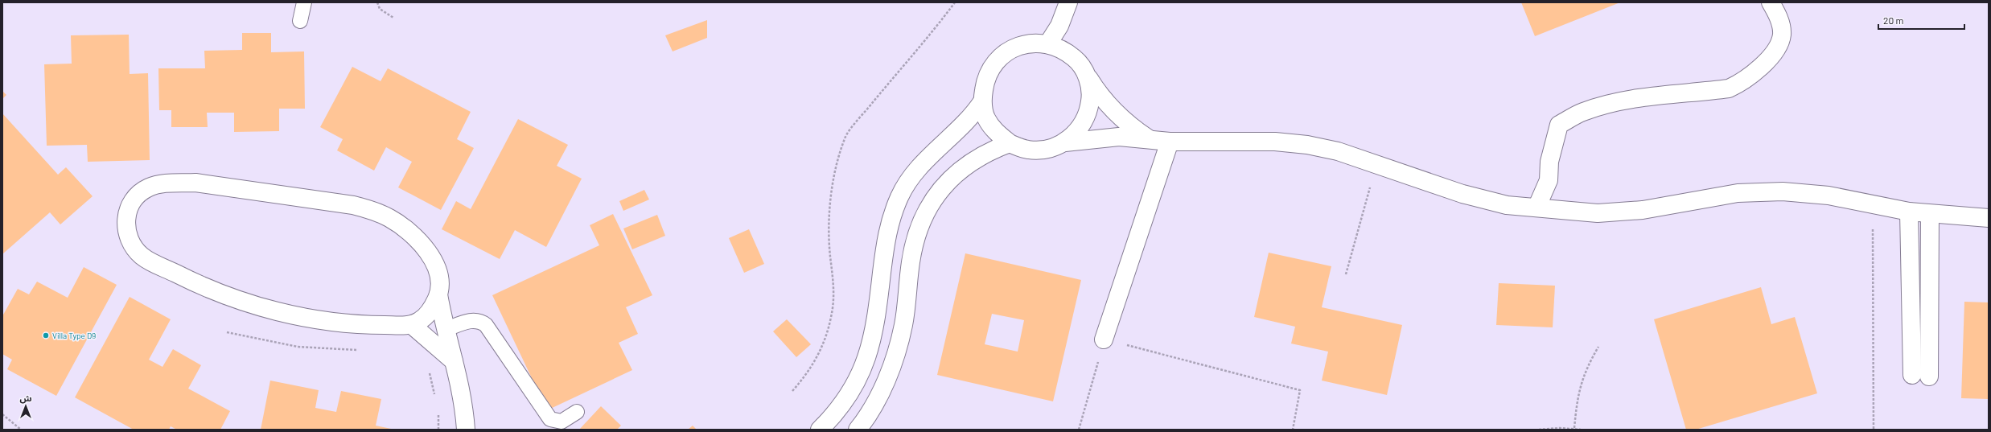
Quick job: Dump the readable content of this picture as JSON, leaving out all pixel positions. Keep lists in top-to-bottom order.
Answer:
{
  "places": ["Villa Type D9"],
  "scale_bar": "20 m",
  "north": "top"
}
